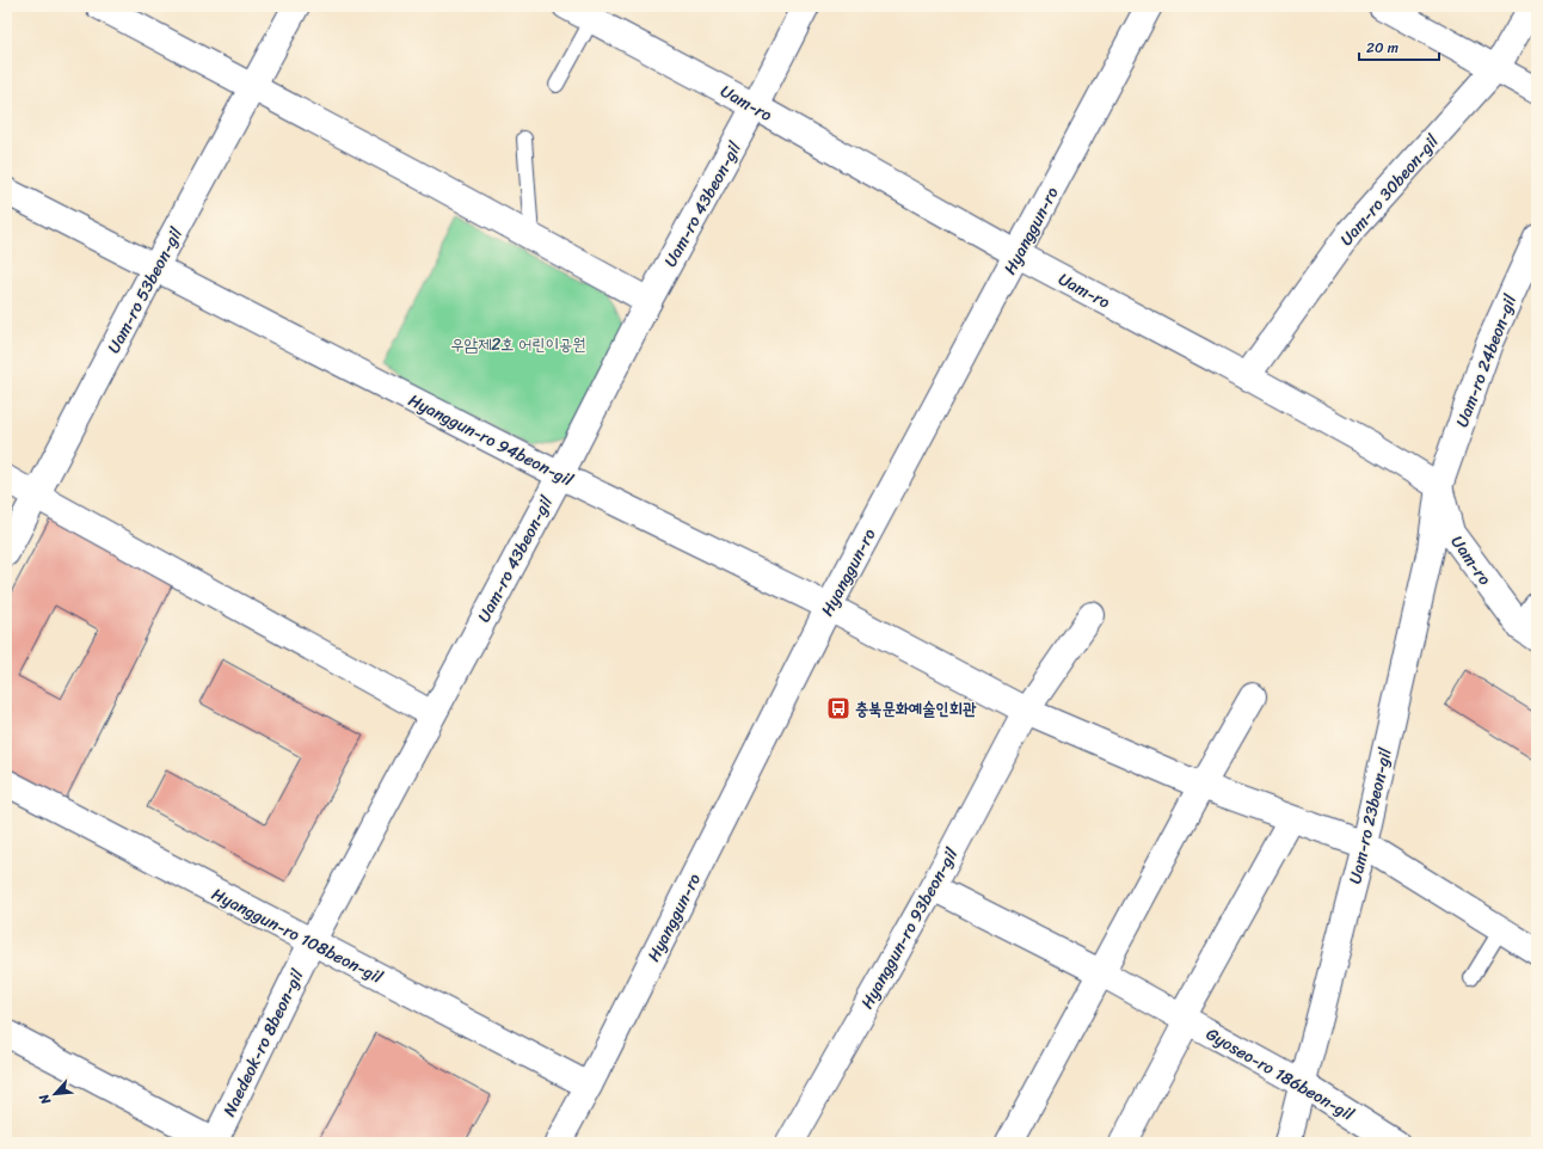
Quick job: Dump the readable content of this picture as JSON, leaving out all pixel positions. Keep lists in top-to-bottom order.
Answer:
{
  "streets": {
    "street": [
      "Uam-ro",
      "Uam-ro 30beon-gil",
      "Uam-ro 43beon-gil",
      "Hyanggun-ro",
      "Uam-ro 53beon-gil",
      "Uam-ro 24beon-gil",
      "Hyanggun-ro 94beon-gil",
      "Uam-ro 23beon-gil",
      "Hyanggun-ro 93beon-gil",
      "Hyanggun-ro 108beon-gil",
      "Naedeok-ro 8beon-gil",
      "Gyoseo-ro 186beon-gil"
    ]
  },
  "crossings": [
    ["Uam-ro", "Uam-ro 30beon-gil"],
    ["Uam-ro", "Uam-ro 43beon-gil"],
    ["Uam-ro", "Hyanggun-ro"],
    ["Uam-ro", "Uam-ro 24beon-gil"],
    ["Uam-ro", "Uam-ro 23beon-gil"],
    ["Uam-ro 43beon-gil", "Hyanggun-ro 94beon-gil"],
    ["Uam-ro 43beon-gil", "Hyanggun-ro 108beon-gil"],
    ["Uam-ro 43beon-gil", "Naedeok-ro 8beon-gil"],
    ["Hyanggun-ro", "Hyanggun-ro 94beon-gil"],
    ["Hyanggun-ro", "Hyanggun-ro 108beon-gil"],
    ["Uam-ro 53beon-gil", "Hyanggun-ro 94beon-gil"],
    ["Uam-ro 24beon-gil", "Uam-ro 23beon-gil"],
    ["Uam-ro 23beon-gil", "Gyoseo-ro 186beon-gil"],
    ["Hyanggun-ro 93beon-gil", "Gyoseo-ro 186beon-gil"],
    ["Hyanggun-ro 108beon-gil", "Naedeok-ro 8beon-gil"]
  ],
  "parks": ["우암제2호 어린이공원"],
  "places": {
    "bus stop": ["충북문화예술인회관"]
  },
  "scale_bar": "20 m",
  "north": "bottom left"
}
